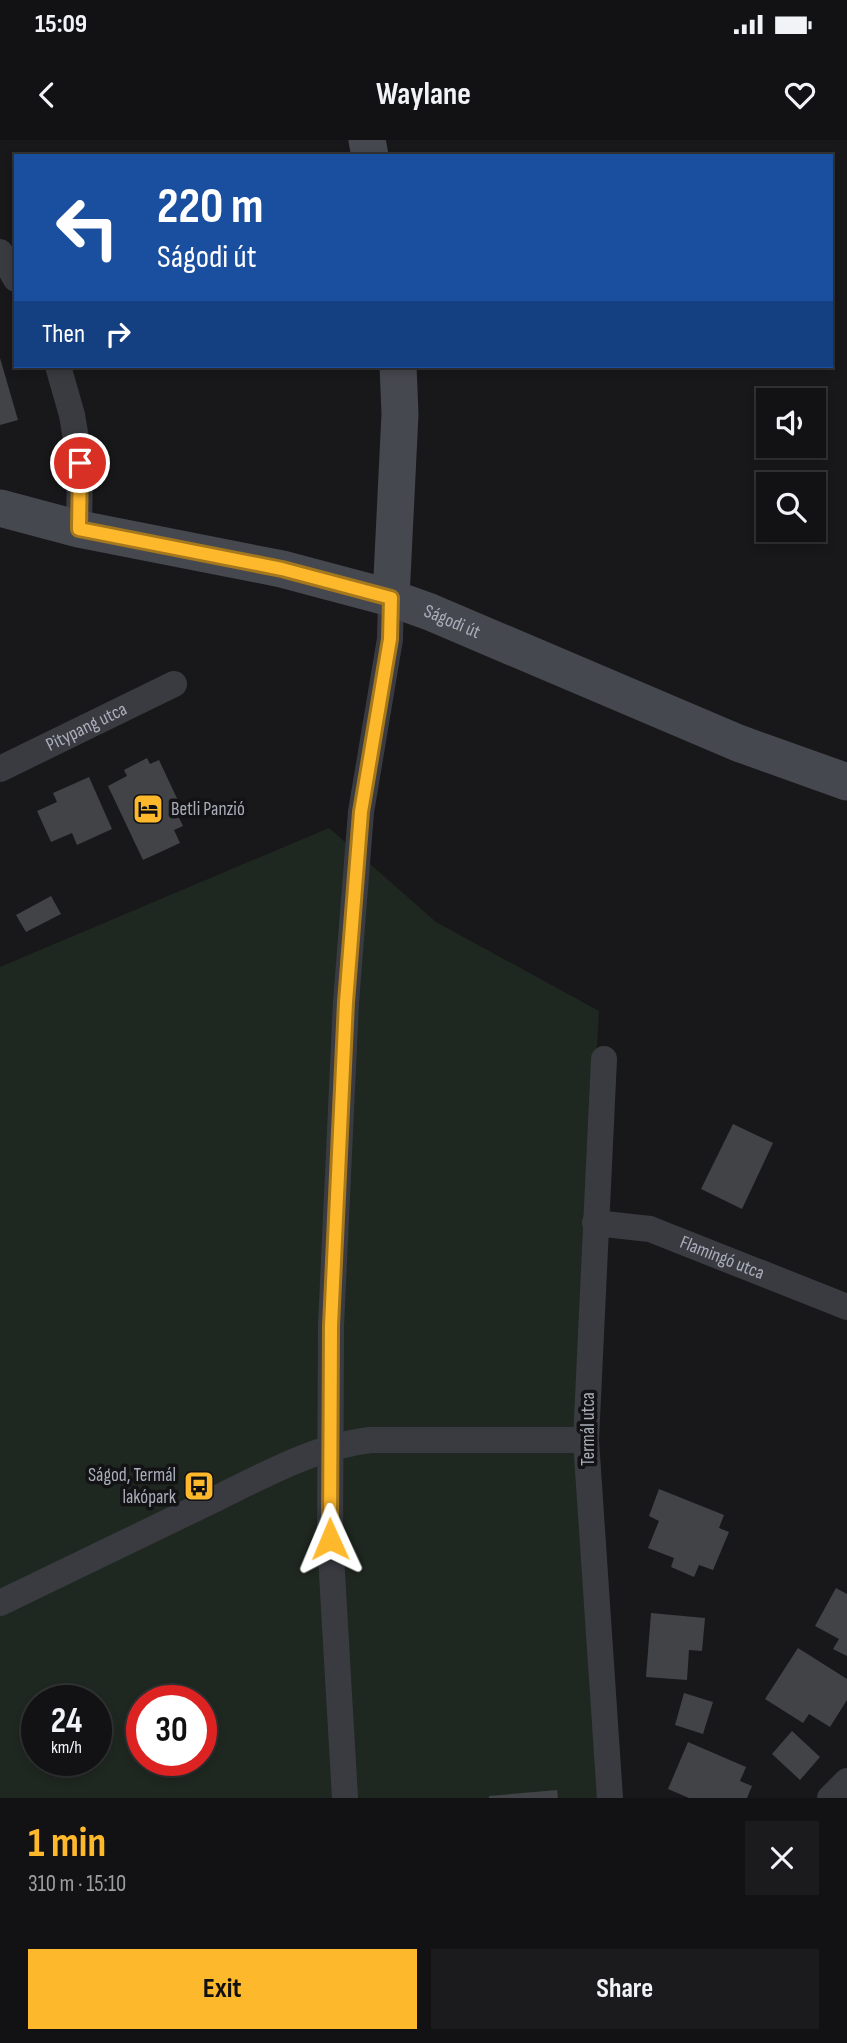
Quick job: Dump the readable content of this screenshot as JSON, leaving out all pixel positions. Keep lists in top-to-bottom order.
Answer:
{
  "streets": {
    "street": [
      "Ságodi út",
      "Pitypang utca",
      "Flamingó utca",
      "Termál utca"
    ]
  },
  "crossings": [
    ["Flamingó utca", "Termál utca"]
  ],
  "places": {
    "hotel": ["Betli Panzió"],
    "bus stop": ["Ságod, Termál lakópark"]
  },
  "page": {
    "status": "15:09",
    "header": "Waylane",
    "turn": ["220 m", "Ságodi út"],
    "then": "Then",
    "speed": "24 km/h",
    "limit": "30",
    "heading": ["1 min", "310 m · 15:10"],
    "buttons": ["Exit", "Share"]
  }
}
